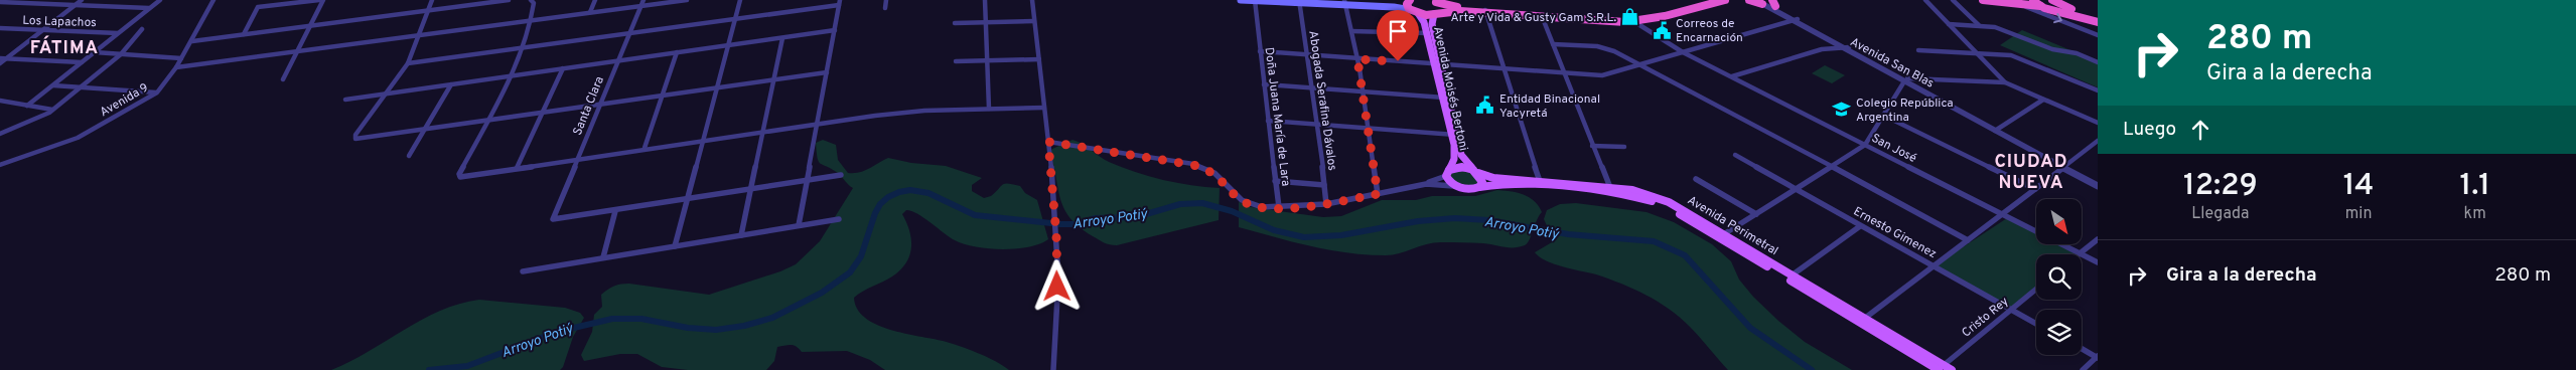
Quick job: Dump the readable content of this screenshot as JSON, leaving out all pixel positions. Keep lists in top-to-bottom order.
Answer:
{
  "streets": {
    "main road": ["Avenida Moisés Bertoni", "Avenida Perimetral"],
    "street": [
      "Los Lapachos",
      "Avenida San Blas",
      "Avenida 9",
      "Abogada Serafina Dávalos",
      "Santa Clara",
      "Doña Juana María de Lara",
      "San José",
      "Ernesto Gimenez",
      "Cristo Rey"
    ]
  },
  "crossings": [
    ["Avenida Moisés Bertoni", "Avenida Perimetral"],
    ["Avenida Perimetral", "Cristo Rey"],
    ["Ernesto Gimenez", "Cristo Rey"]
  ],
  "districts": ["FÁTIMA", "CIUDAD NUEVA"],
  "water": ["Arroyo Poti´y"],
  "places": {
    "shop": ["Arte y Vida & Gusty Gam S.R.L."],
    "public building": ["Correos de Encarnación", "Entidad Binacional Yacyretá"],
    "school or university": ["Colegio República Argentina"]
  },
  "north": "bottom right",
  "page": {
    "turn": ["280 m", "Gira a la derecha"],
    "then": "Luego",
    "eta": [
      "12:29",
      "Llegada",
      "14",
      "min",
      "1.1",
      "km"
    ],
    "list": [
      {
        "name": "Gira a la derecha",
        "value": "280 m"
      }
    ]
  }
}
